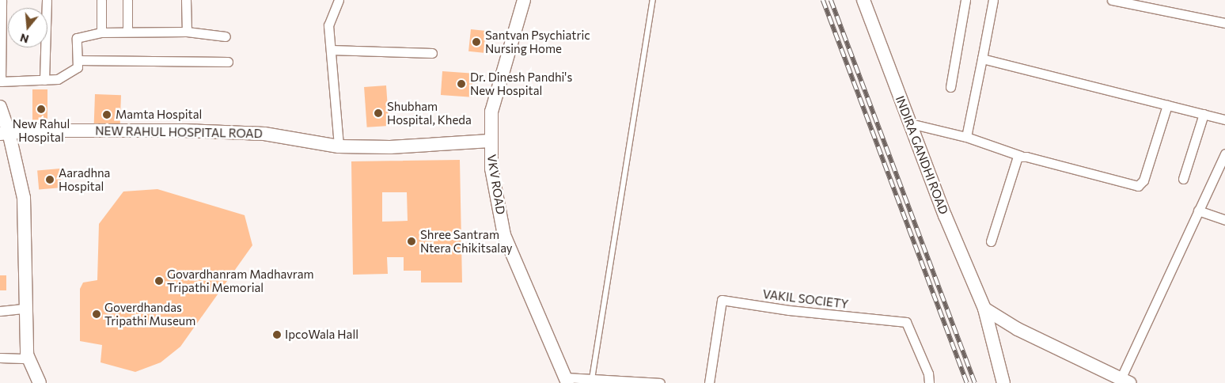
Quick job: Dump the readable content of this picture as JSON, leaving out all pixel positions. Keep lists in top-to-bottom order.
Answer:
{
  "streets": {
    "street": [
      "NEW RAHUL HOSPITAL ROAD",
      "INDIRA GANDHI ROAD",
      "VKV ROAD",
      "VAKIL SOCIETY"
    ]
  },
  "crossings": [
    ["NEW RAHUL HOSPITAL ROAD", "VKV ROAD"]
  ],
  "places": [
    "Santvan Psychiatric Nursing Home",
    "Dr. Dinesh Pandhi's New Hospital",
    "New Rahul Hospital",
    "Shubham Hospital, Kheda",
    "Mamta Hospital",
    "Aaradhna Hospital",
    "Shree Santram Ntera Chikitsalay",
    "Govardhanram Madhavram Tripathi Memorial",
    "Goverdhandas Tripathi Museum",
    "IpcoWala Hall"
  ],
  "north": "bottom"
}
